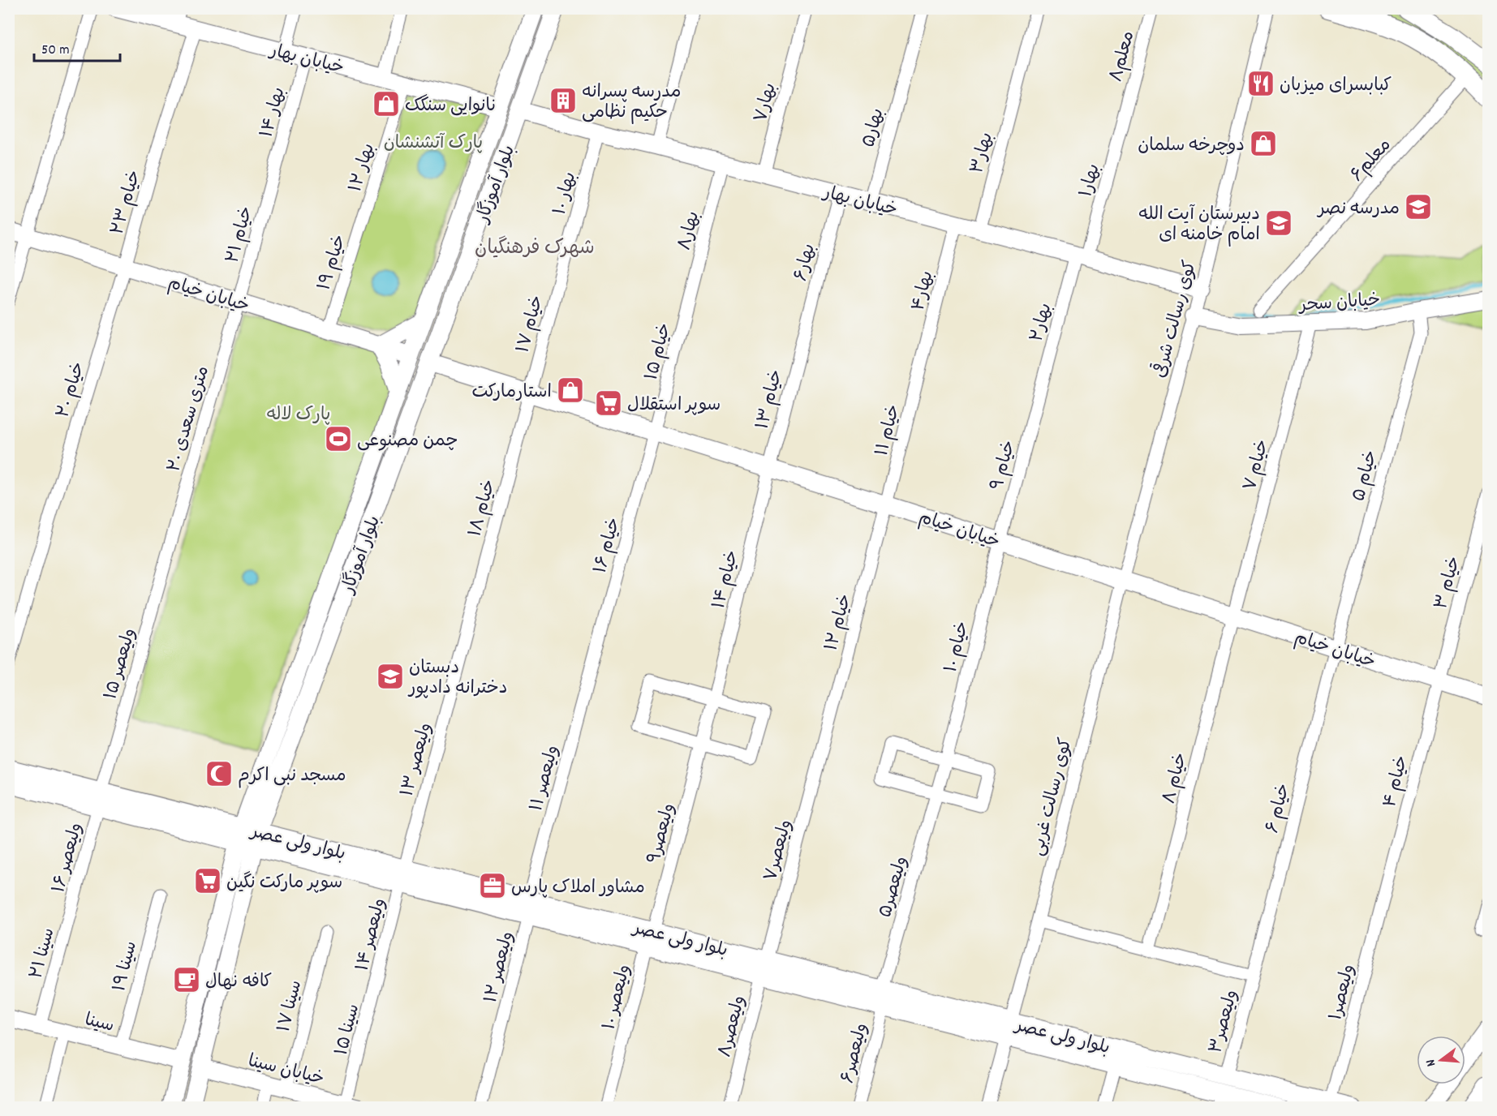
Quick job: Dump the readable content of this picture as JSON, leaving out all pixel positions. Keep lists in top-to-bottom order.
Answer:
{
  "streets": {
    "main road": [
      "خیابان بهار",
      "بلوار آموزگار",
      "خیابان خیام",
      "بلوار ولی عصر"
    ],
    "street": [
      "معلم۸",
      "بهار۷",
      "بهار ۱۴",
      "بهار۵",
      "بهار۳",
      "معلم۶",
      "بهار ۱۲",
      "بهار۱",
      "بهار ۱۰",
      "خیام ۲۳",
      "بهار۸",
      "خیام ۲۱",
      "خیام ۱۹",
      "بهار۶",
      "بهار۴",
      "خیابان سحر",
      "کوی رسالت شرقی",
      "بهار۲",
      "خیام ۱۷",
      "خیام ۱۵",
      "خیام ۲۰",
      "خیام ۱۳",
      "۲۰ متری سعدی",
      "خیام ۱۱",
      "خیام ۹",
      "خیام ۷",
      "خیام ۵",
      "خیام ۱۸",
      "خیام ۱۶",
      "خیام ۱۴",
      "خیام ۳",
      "خیام ۱۲",
      "خیام ۱۰",
      "ولیعصر ۱۵",
      "ولیعصر ۱۳",
      "ولیعصر ۱۱",
      "خیام ۸",
      "خیام ۴",
      "کوی رسالت غربی",
      "خیام ۶",
      "ولیعصر۹",
      "ولیعصر۷",
      "ولیعصر ۱۶",
      "ولیعصر۵",
      "ولیعصر ۱۴",
      "سینا ۲۱",
      "سینا ۱۹",
      "ولیعصر ۱۲",
      "ولیعصر۱",
      "ولیعصر ۱۰",
      "سینا ۱۷",
      "سینا",
      "ولیعصر۳",
      "ولیعصر۸",
      "سینا ۱۵",
      "ولیعصر۶",
      "خیابان سینا"
    ]
  },
  "crossings": [
    ["معلم۸", "بهار۱"],
    ["خیابان بهار", "بهار۷"],
    ["خیابان بهار", "بهار ۱۴"],
    ["خیابان بهار", "بهار۵"],
    ["خیابان بهار", "بهار۳"],
    ["خیابان بهار", "بهار ۱۲"],
    ["خیابان بهار", "بهار۱"],
    ["خیابان بهار", "بلوار آموزگار"],
    ["خیابان بهار", "بهار ۱۰"],
    ["خیابان بهار", "خیام ۲۳"],
    ["خیابان بهار", "بهار۸"],
    ["خیابان بهار", "بهار۶"],
    ["خیابان بهار", "بهار۴"],
    ["خیابان بهار", "کوی رسالت شرقی"],
    ["خیابان بهار", "بهار۲"],
    ["بهار ۱۴", "خیام ۲۱"],
    ["بهار ۱۲", "خیام ۱۹"],
    ["بهار۱", "بهار۲"],
    ["بلوار آموزگار", "خیابان خیام"],
    ["بلوار آموزگار", "بلوار ولی عصر"],
    ["بلوار آموزگار", "سینا"],
    ["بلوار آموزگار", "خیابان سینا"],
    ["بهار ۱۰", "خیام ۱۷"],
    ["خیام ۲۳", "خیابان خیام"],
    ["خیام ۲۳", "خیام ۲۰"],
    ["بهار۸", "خیام ۱۵"],
    ["خیام ۲۱", "خیابان خیام"],
    ["خیام ۲۱", "۲۰ متری سعدی"],
    ["خیام ۱۹", "خیابان خیام"],
    ["بهار۶", "خیام ۱۳"],
    ["بهار۴", "خیام ۱۱"],
    ["خیابان خیام", "کوی رسالت شرقی"],
    ["خیابان خیام", "خیام ۱۷"],
    ["خیابان خیام", "خیام ۱۵"],
    ["خیابان خیام", "خیام ۲۰"],
    ["خیابان خیام", "خیام ۱۳"],
    ["خیابان خیام", "۲۰ متری سعدی"],
    ["خیابان خیام", "خیام ۱۱"],
    ["خیابان خیام", "خیام ۹"],
    ["خیابان خیام", "خیام ۷"],
    ["خیابان خیام", "خیام ۵"],
    ["خیابان خیام", "خیام ۱۸"],
    ["خیابان خیام", "خیام ۱۶"],
    ["خیابان خیام", "خیام ۱۴"],
    ["خیابان خیام", "خیام ۳"],
    ["خیابان خیام", "خیام ۱۲"],
    ["خیابان خیام", "خیام ۱۰"],
    ["خیابان خیام", "خیام ۸"],
    ["خیابان خیام", "خیام ۴"],
    ["خیابان خیام", "کوی رسالت غربی"],
    ["خیابان خیام", "خیام ۶"],
    ["خیابان سحر", "کوی رسالت شرقی"],
    ["خیابان سحر", "خیام ۷"],
    ["خیابان سحر", "خیام ۵"],
    ["کوی رسالت شرقی", "کوی رسالت غربی"],
    ["بهار۲", "خیام ۹"],
    ["خیام ۱۷", "خیام ۱۸"],
    ["خیام ۱۵", "خیام ۱۶"],
    ["خیام ۱۳", "خیام ۱۴"],
    ["۲۰ متری سعدی", "ولیعصر ۱۵"],
    ["خیام ۱۱", "خیام ۱۲"],
    ["خیام ۹", "خیام ۱۰"],
    ["خیام ۷", "خیام ۸"],
    ["خیام ۵", "خیام ۶"],
    ["خیام ۱۸", "ولیعصر ۱۳"],
    ["خیام ۱۶", "ولیعصر ۱۱"],
    ["خیام ۱۴", "ولیعصر۹"],
    ["خیام ۳", "خیام ۴"],
    ["خیام ۱۲", "ولیعصر۷"],
    ["خیام ۱۰", "ولیعصر۵"],
    ["ولیعصر ۱۵", "بلوار ولی عصر"],
    ["ولیعصر ۱۵", "ولیعصر ۱۶"],
    ["ولیعصر ۱۳", "بلوار ولی عصر"],
    ["ولیعصر ۱۳", "ولیعصر ۱۴"],
    ["ولیعصر ۱۱", "بلوار ولی عصر"],
    ["ولیعصر ۱۱", "ولیعصر ۱۲"],
    ["خیام ۴", "ولیعصر۱"],
    ["کوی رسالت غربی", "بلوار ولی عصر"],
    ["خیام ۶", "ولیعصر۳"],
    ["ولیعصر۹", "بلوار ولی عصر"],
    ["ولیعصر۹", "ولیعصر ۱۰"],
    ["بلوار ولی عصر", "ولیعصر۷"],
    ["بلوار ولی عصر", "ولیعصر ۱۶"],
    ["بلوار ولی عصر", "ولیعصر۵"],
    ["بلوار ولی عصر", "ولیعصر ۱۴"],
    ["بلوار ولی عصر", "ولیعصر ۱۲"],
    ["بلوار ولی عصر", "ولیعصر۱"],
    ["بلوار ولی عصر", "ولیعصر ۱۰"],
    ["بلوار ولی عصر", "ولیعصر۳"],
    ["بلوار ولی عصر", "ولیعصر۸"],
    ["بلوار ولی عصر", "ولیعصر۶"],
    ["ولیعصر۷", "ولیعصر۸"],
    ["ولیعصر ۱۶", "سینا ۲۱"],
    ["ولیعصر ۱۴", "سینا ۱۵"],
    ["سینا ۲۱", "سینا"],
    ["سینا ۱۹", "سینا"],
    ["سینا ۱۷", "خیابان سینا"],
    ["سینا ۱۵", "خیابان سینا"]
  ],
  "districts": ["شهرک فرهنگیان"],
  "parks": ["پارک آتشنشان", "پارک لاله"],
  "places": {
    "restaurant": ["کبابسرای میزبان"],
    "building": ["مدرسه پسرانه حکیم نظامی"],
    "shop": ["نانوایی سنگک", "دوچرخه سلمان", "استارمارکت"],
    "school or university": ["مدرسه نصر", "دبیرستان آیت الله امام خامنه ای", "دبستان دخترانه دادپور"],
    "supermarket": ["سوپر استقلال", "سوپر مارکت نگین"],
    "sports": ["چمن مصنوعی"],
    "mosque": ["مسجد نبی اکرم"],
    "office": ["مشاور املاک پارس"],
    "cafe": ["کافه نهال"]
  },
  "scale_bar": "50 m",
  "north": "left"
}
